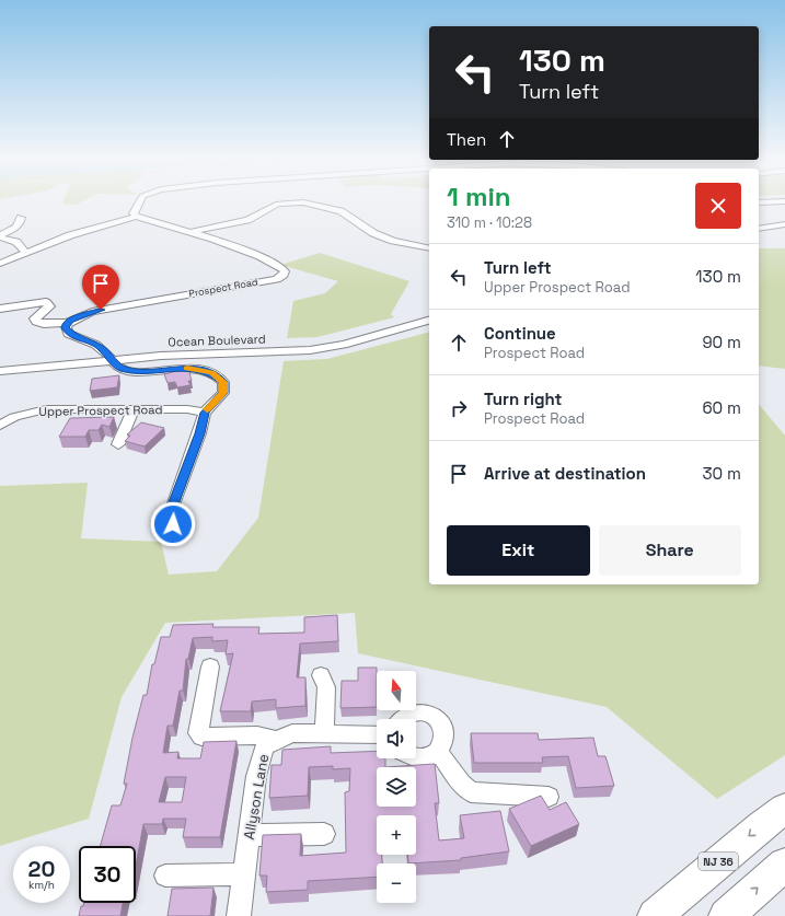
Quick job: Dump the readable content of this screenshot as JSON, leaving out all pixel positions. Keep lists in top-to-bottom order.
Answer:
{
  "streets": {
    "highway": ["NJ 36"],
    "street": [
      "Prospect Road",
      "Ocean Boulevard",
      "Upper Prospect Road",
      "Allyson Lane"
    ]
  },
  "north": "top",
  "page": {
    "turn": ["130 m", "Turn left"],
    "then": "Then",
    "heading": ["1 min", "310 m · 10:28"],
    "list": [
      {
        "name": "Turn left",
        "note": "Upper Prospect Road",
        "value": "130 m"
      },
      {
        "name": "Continue",
        "note": "Prospect Road",
        "value": "90 m"
      },
      {
        "name": "Turn right",
        "note": "Prospect Road",
        "value": "60 m"
      },
      {
        "name": "Arrive at destination",
        "value": "30 m"
      }
    ],
    "buttons": ["Exit", "Share"],
    "map_buttons": ["+", "−"],
    "speed": "20 km/h",
    "limit": "30"
  }
}
